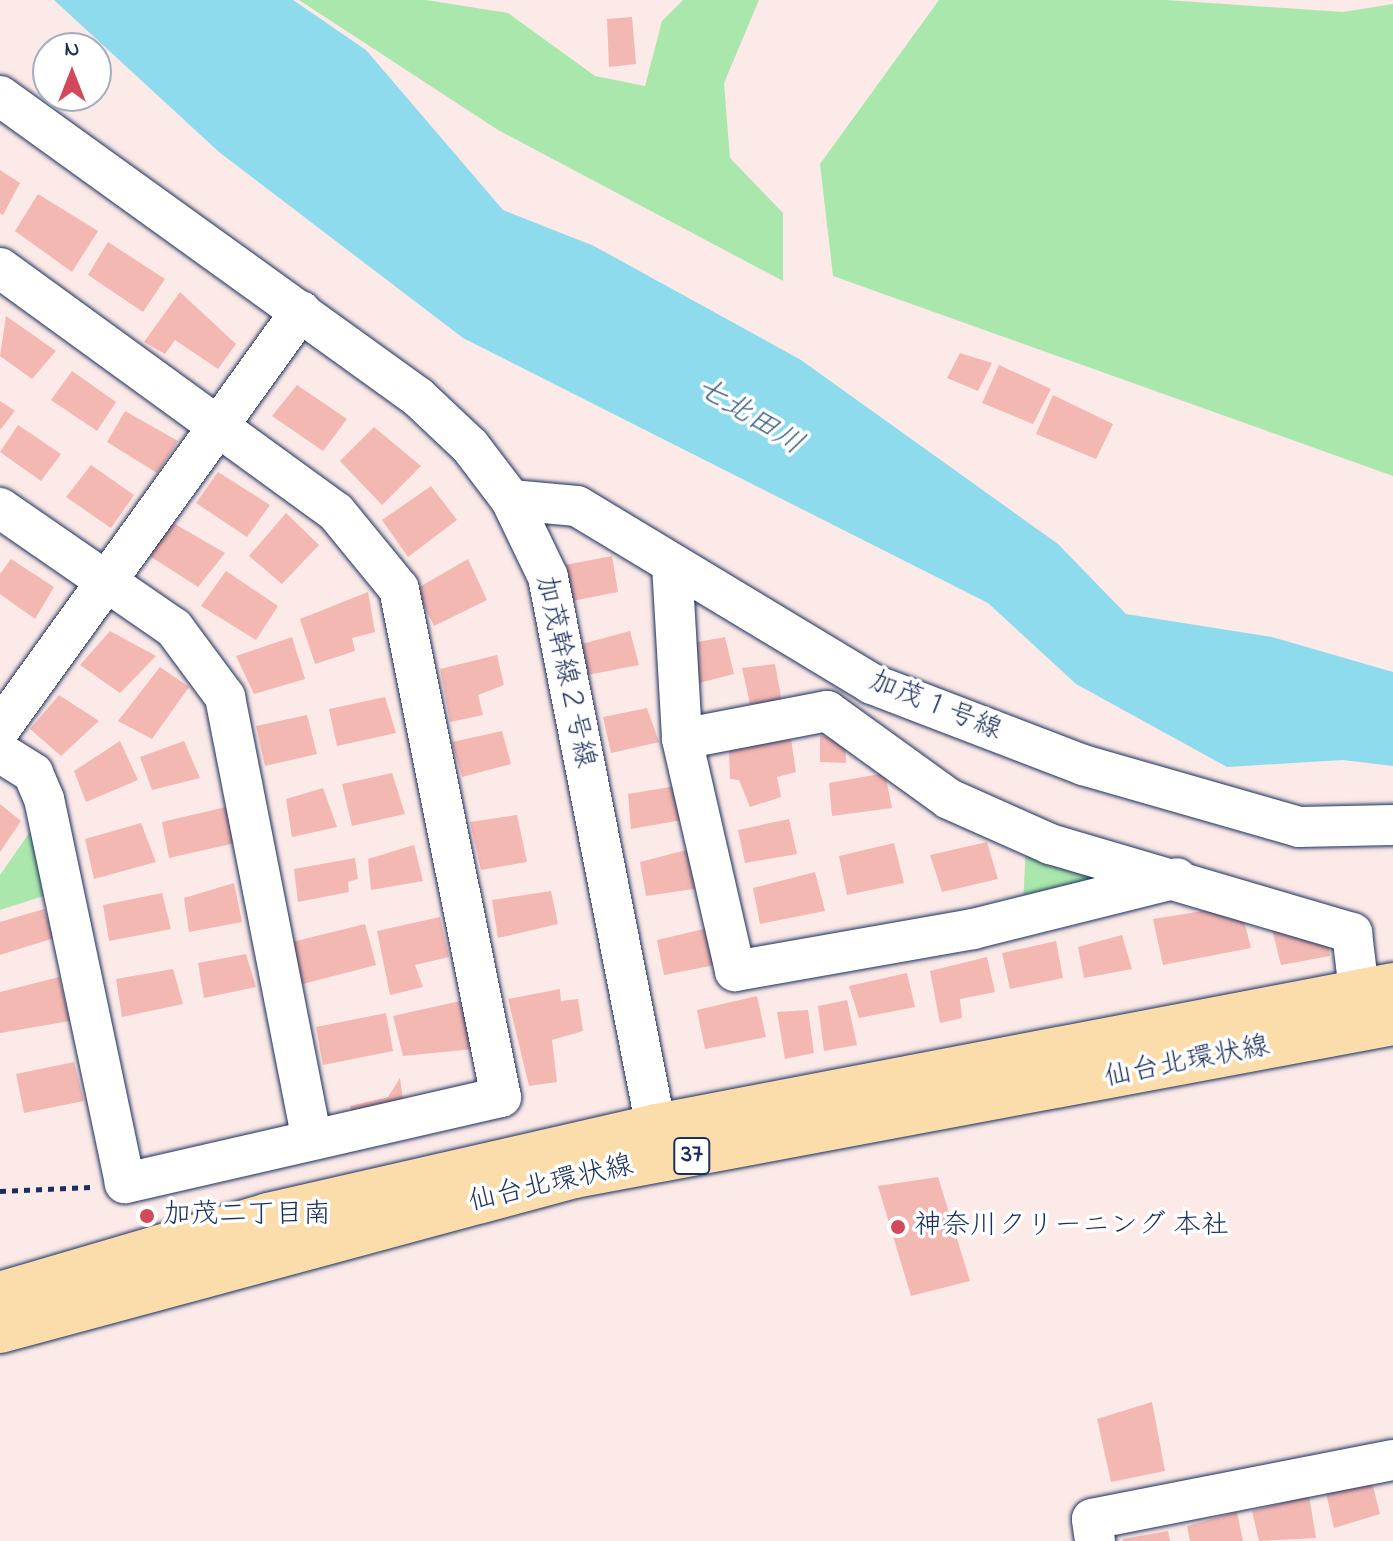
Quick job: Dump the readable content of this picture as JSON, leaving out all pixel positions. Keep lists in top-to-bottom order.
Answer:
{
  "streets": {
    "main road": ["仙台北環状線", "37"],
    "street": ["加茂幹線２号線", "加茂１号線"]
  },
  "crossings": [
    ["加茂幹線２号線", "加茂１号線"],
    ["加茂幹線２号線", "仙台北環状線"]
  ],
  "water": ["七北田川"],
  "places": ["加茂二丁目南", "神奈川クリーニング 本社"],
  "north": "top"
}
